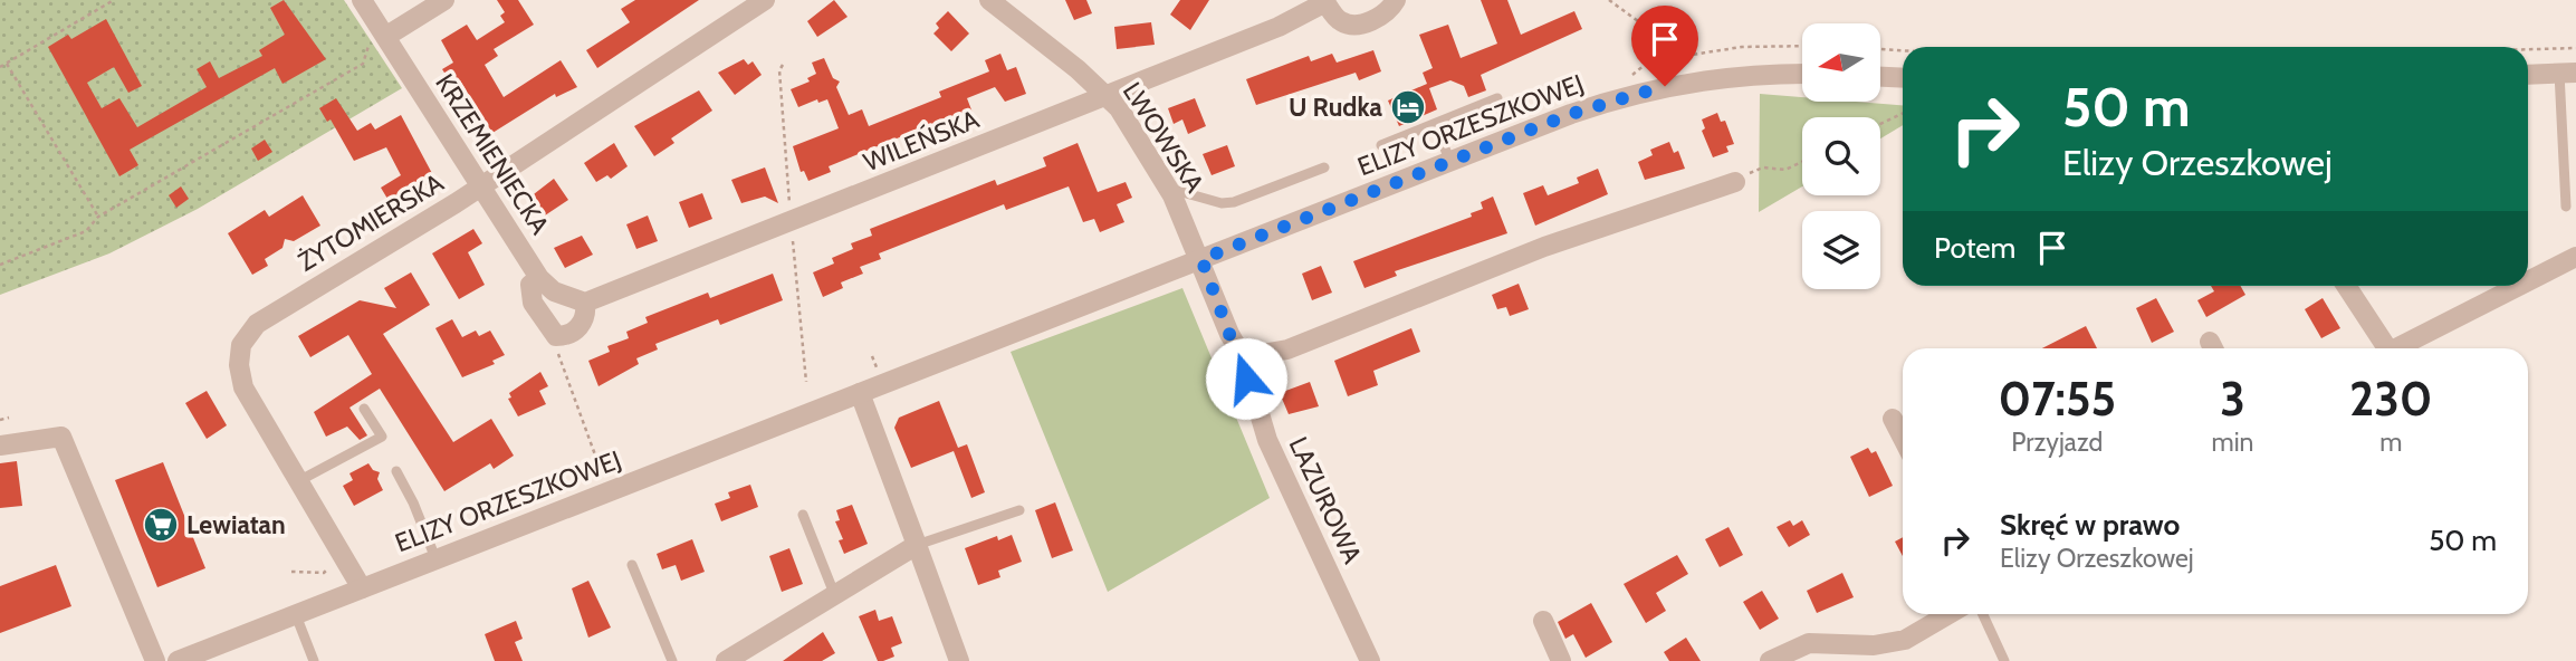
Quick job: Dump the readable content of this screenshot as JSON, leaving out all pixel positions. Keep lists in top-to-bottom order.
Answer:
{
  "streets": {
    "street": [
      "ELIZY ORZESZKOWEJ",
      "LWOWSKA",
      "WILEŃSKA",
      "KRZEMIENIECKA",
      "ŻYTOMIERSKA",
      "LAZUROWA"
    ]
  },
  "crossings": [
    ["ELIZY ORZESZKOWEJ", "LWOWSKA"],
    ["ELIZY ORZESZKOWEJ", "ŻYTOMIERSKA"],
    ["LWOWSKA", "WILEŃSKA"],
    ["KRZEMIENIECKA", "ŻYTOMIERSKA"]
  ],
  "places": {
    "hotel": ["U Rudka"],
    "supermarket": ["Lewiatan"]
  },
  "north": "left",
  "page": {
    "turn": ["50 m", "Elizy Orzeszkowej"],
    "then": "Potem",
    "eta": [
      "07:55",
      "Przyjazd",
      "3",
      "min",
      "230",
      "m"
    ],
    "list": [
      {
        "name": "Skręć w prawo",
        "note": "Elizy Orzeszkowej",
        "value": "50 m"
      }
    ]
  }
}
